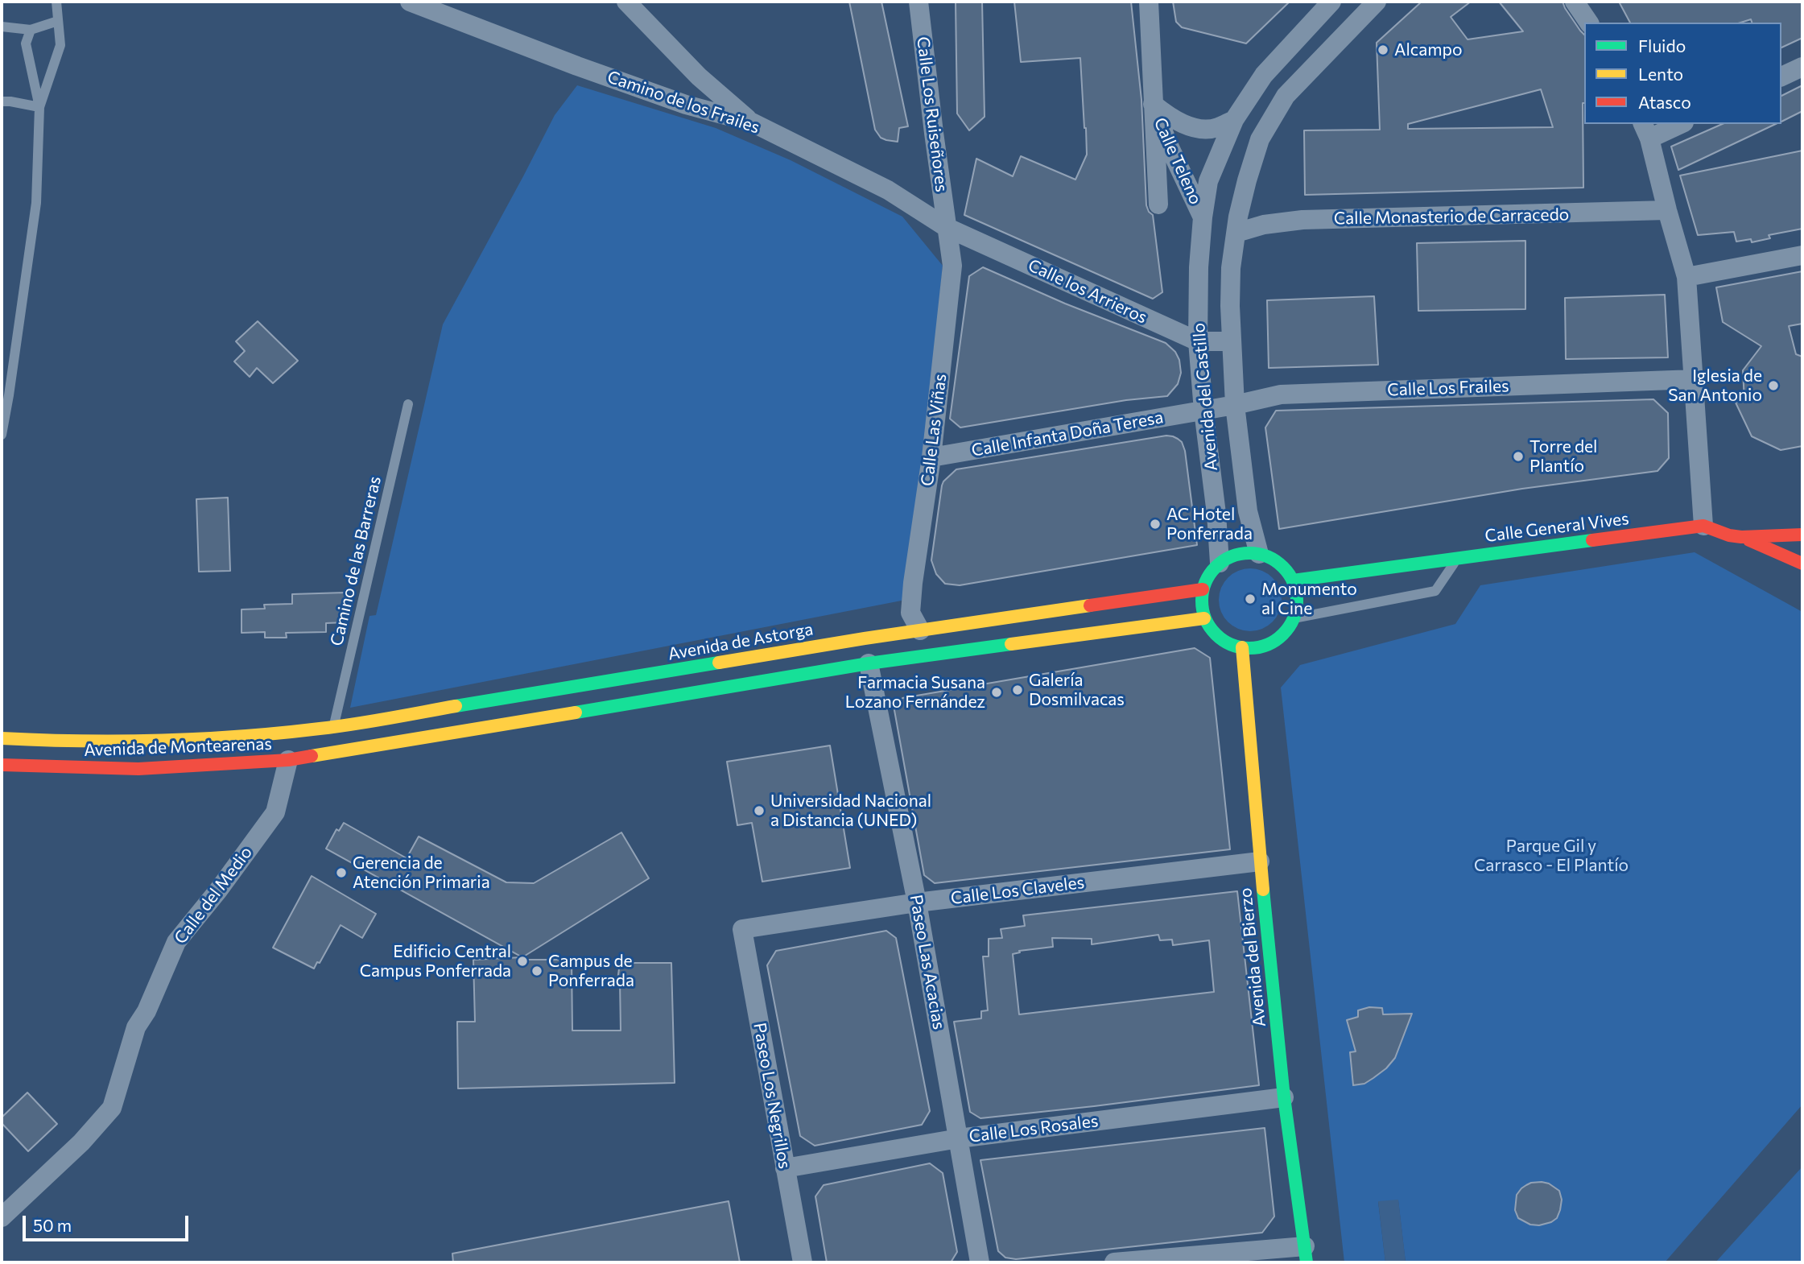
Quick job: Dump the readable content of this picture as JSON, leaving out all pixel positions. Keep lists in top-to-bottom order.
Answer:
{
  "streets": {
    "main road": [
      "Calle General Vives",
      "Avenida de Astorga",
      "Avenida de Montearenas",
      "Avenida del Bierzo"
    ],
    "street": [
      "Camino de los Frailes",
      "Calle Los Ruiseñores",
      "Calle Teleno",
      "Calle Monasterio de Carracedo",
      "Calle los Arrieros",
      "Calle Los Frailes",
      "Avenida del Castillo",
      "Calle Las Viñas",
      "Calle Infanta Doña Teresa",
      "Calle Los Claveles",
      "Calle del Medio",
      "Paseo Las Acacias",
      "Paseo Los Negrillos",
      "Calle Los Rosales"
    ],
    "lane": ["Camino de las Barreras"]
  },
  "crossings": [
    ["Camino de los Frailes", "Calle Los Ruiseñores"],
    ["Camino de los Frailes", "Calle los Arrieros"],
    ["Camino de los Frailes", "Calle Las Viñas"],
    ["Calle Los Ruiseñores", "Calle los Arrieros"],
    ["Calle Los Ruiseñores", "Calle Las Viñas"],
    ["Calle Teleno", "Avenida del Castillo"],
    ["Calle Monasterio de Carracedo", "Avenida del Castillo"],
    ["Calle los Arrieros", "Avenida del Castillo"],
    ["Calle los Arrieros", "Calle Las Viñas"],
    ["Calle Los Frailes", "Avenida del Castillo"],
    ["Calle Los Frailes", "Calle Infanta Doña Teresa"],
    ["Avenida del Castillo", "Calle Infanta Doña Teresa"],
    ["Avenida del Castillo", "Calle General Vives"],
    ["Avenida del Castillo", "Avenida de Astorga"],
    ["Avenida del Castillo", "Avenida del Bierzo"],
    ["Calle Las Viñas", "Calle Infanta Doña Teresa"],
    ["Calle Las Viñas", "Avenida de Astorga"],
    ["Calle General Vives", "Avenida de Astorga"],
    ["Calle General Vives", "Avenida del Bierzo"],
    ["Camino de las Barreras", "Avenida de Astorga"],
    ["Avenida de Astorga", "Avenida de Montearenas"],
    ["Avenida de Astorga", "Avenida del Bierzo"],
    ["Avenida de Montearenas", "Calle del Medio"],
    ["Calle Los Claveles", "Avenida del Bierzo"],
    ["Calle Los Claveles", "Paseo Las Acacias"],
    ["Calle Los Claveles", "Paseo Los Negrillos"],
    ["Avenida del Bierzo", "Calle Los Rosales"],
    ["Paseo Las Acacias", "Calle Los Rosales"],
    ["Paseo Los Negrillos", "Calle Los Rosales"]
  ],
  "parks": ["Parque Gil y Carrasco - El Plantío"],
  "places": [
    "Alcampo",
    "Iglesia de San Antonio",
    "Torre del Plantío",
    "AC Hotel Ponferrada",
    "Monumento al Cine",
    "Galería Dosmilvacas",
    "Farmacia Susana Lozano Fernández",
    "Universidad Nacional a Distancia (UNED)",
    "Gerencia de Atención Primaria",
    "Edificio Central Campus Ponferrada",
    "Campus de Ponferrada"
  ],
  "legend": ["Fluido", "Lento", "Atasco"],
  "scale_bar": "50 m"
}
